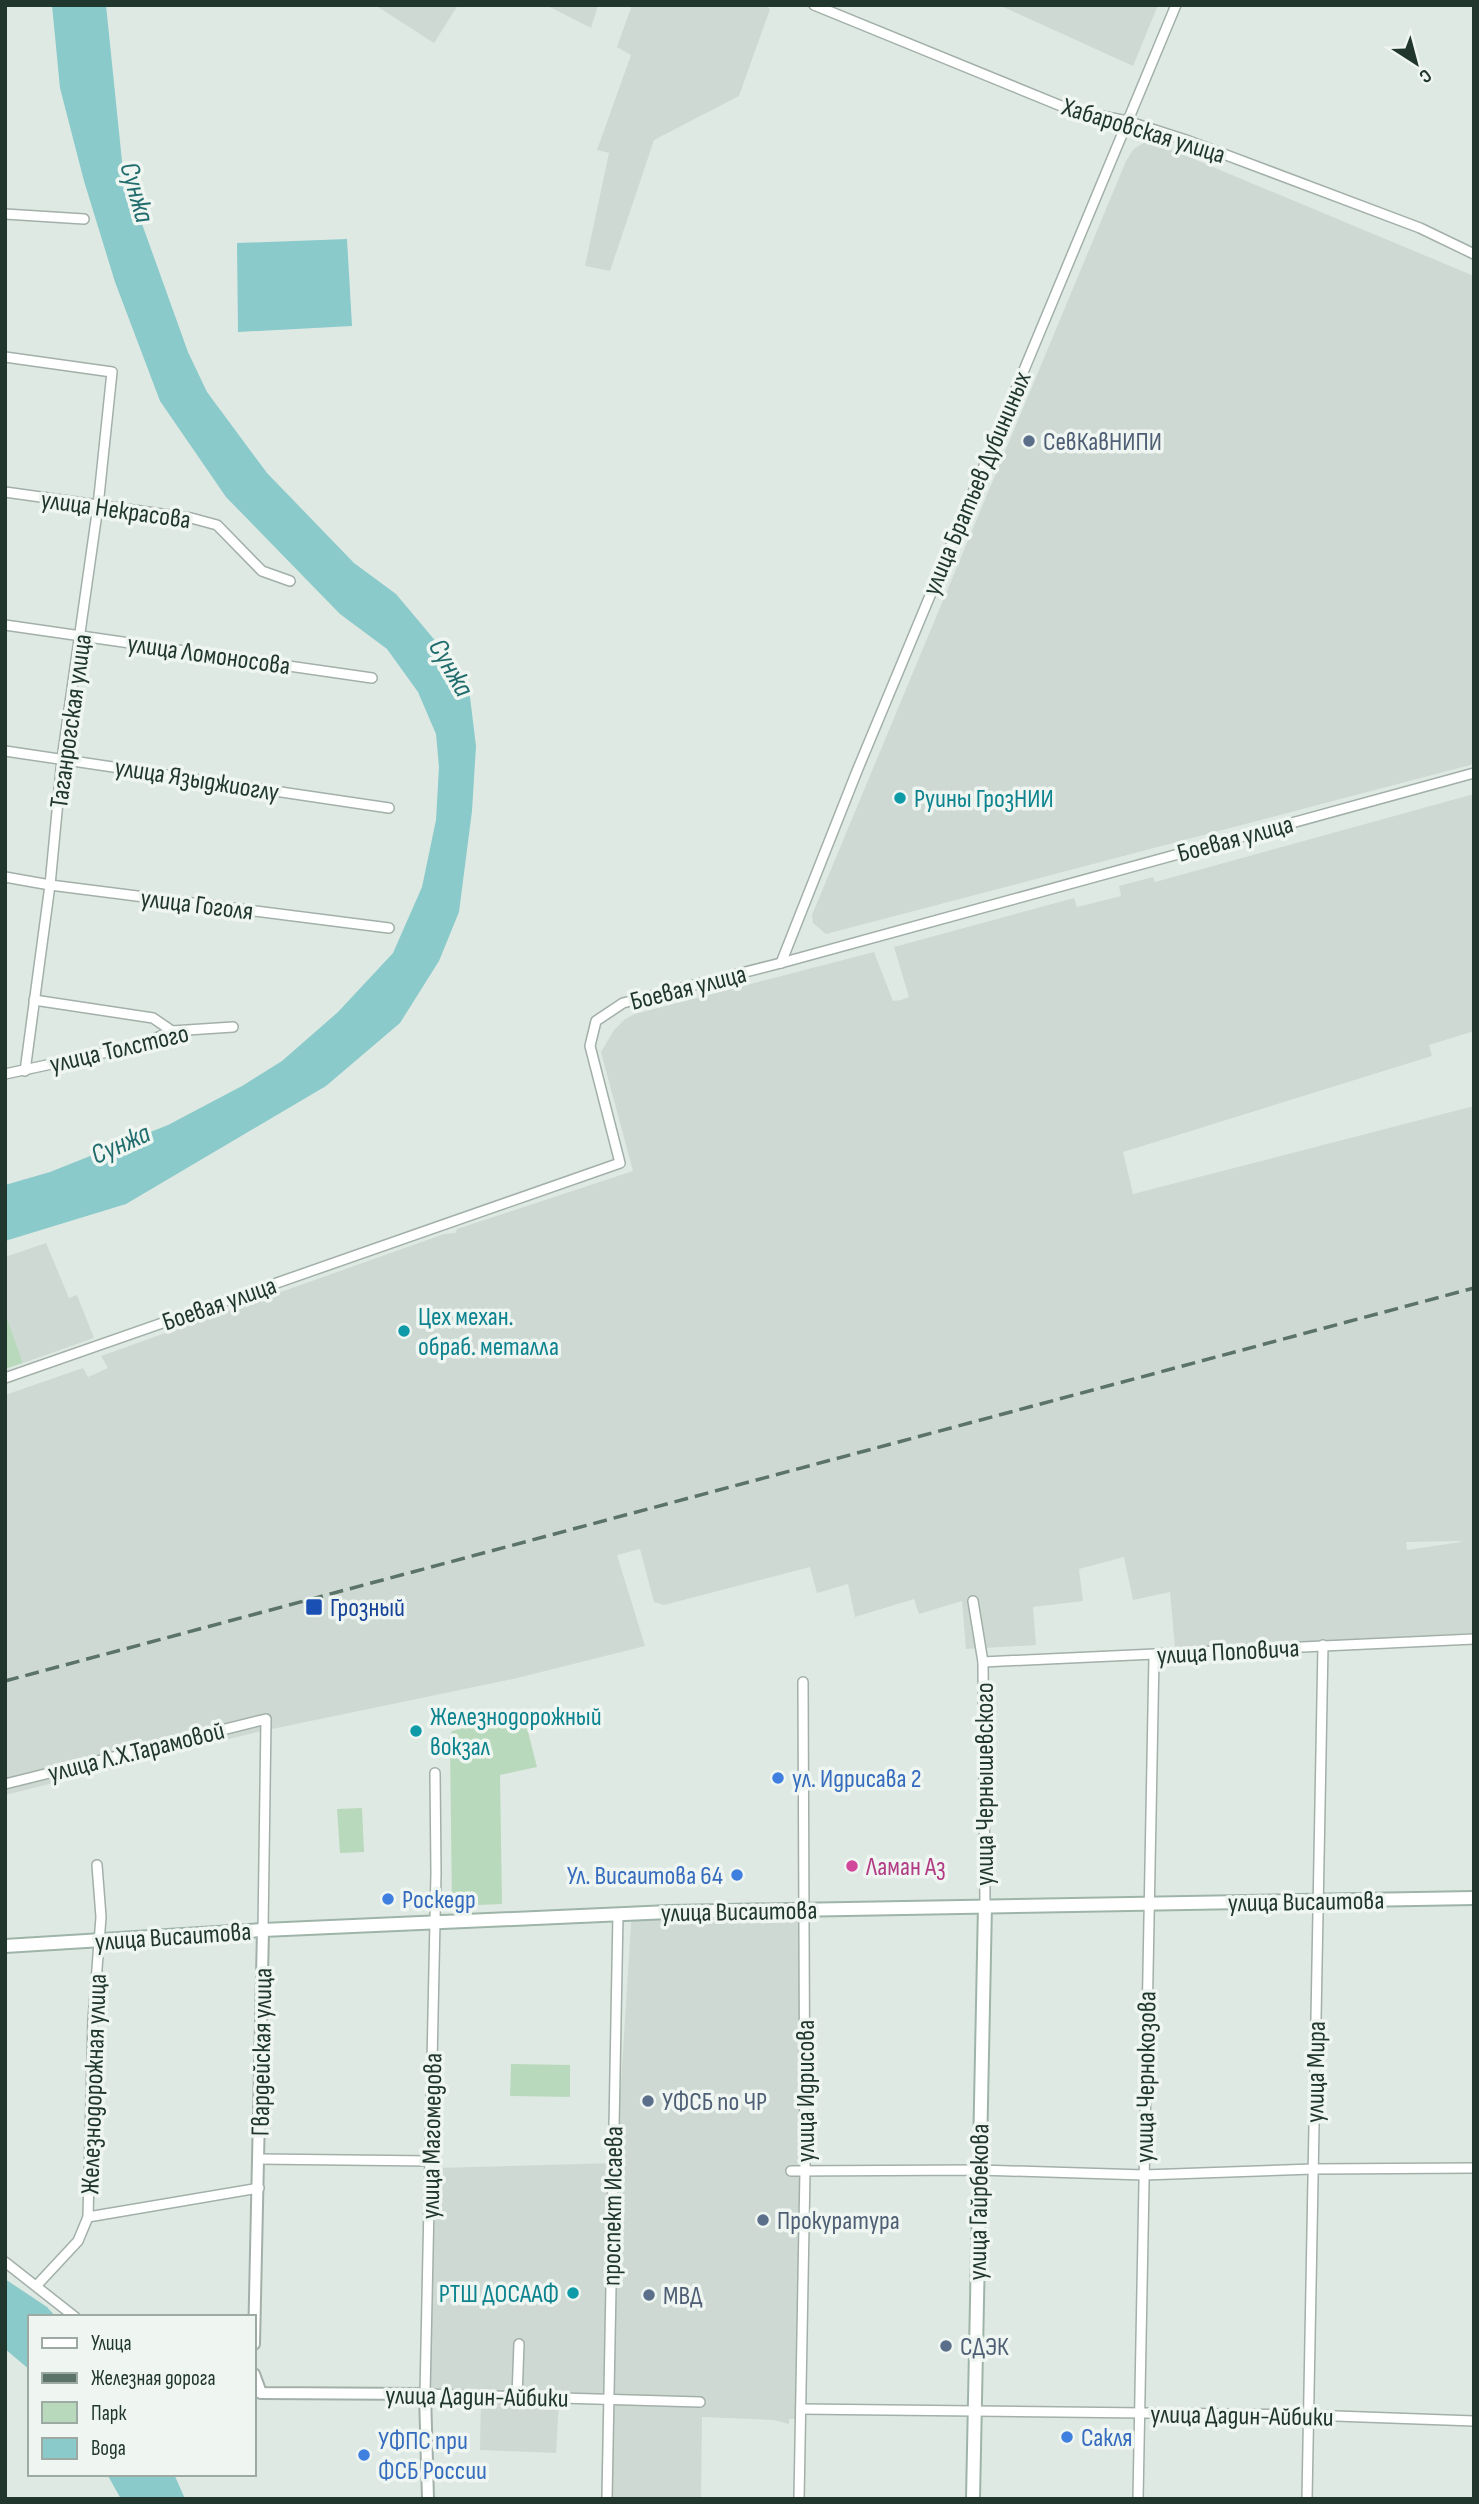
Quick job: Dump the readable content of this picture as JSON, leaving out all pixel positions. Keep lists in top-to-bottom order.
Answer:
{
  "streets": {
    "main road": ["улица Висаитова", "улица Гайрбекова"],
    "street": [
      "Хабаровская улица",
      "улица Братьев Дубининых",
      "улица Некрасова",
      "улица Ломоносова",
      "Таганрогская улица",
      "улица Языджиоглу",
      "Боевая улица",
      "улица Гоголя",
      "улица Толстого",
      "улица Поповича",
      "улица Л.Х.Тарамовой",
      "улица Чернышевского",
      "Гвардейская улица",
      "улица Мира",
      "улица Чернокозова",
      "Железнодорожная улица",
      "улица Идрисова",
      "улица Магомедова",
      "проспект Исаева",
      "улица Дадин-Айбики"
    ]
  },
  "crossings": [
    ["Хабаровская улица", "улица Братьев Дубининых"],
    ["улица Братьев Дубининых", "Боевая улица"],
    ["улица Некрасова", "Таганрогская улица"],
    ["улица Ломоносова", "Таганрогская улица"],
    ["Таганрогская улица", "улица Языджиоглу"],
    ["Таганрогская улица", "улица Гоголя"],
    ["Таганрогская улица", "улица Толстого"],
    ["улица Поповича", "улица Чернышевского"],
    ["улица Поповича", "улица Мира"],
    ["улица Поповича", "улица Чернокозова"],
    ["улица Л.Х.Тарамовой", "Гвардейская улица"],
    ["улица Чернышевского", "улица Висаитова"],
    ["улица Чернышевского", "улица Гайрбекова"],
    ["улица Висаитова", "Гвардейская улица"],
    ["улица Висаитова", "улица Мира"],
    ["улица Висаитова", "улица Чернокозова"],
    ["улица Висаитова", "Железнодорожная улица"],
    ["улица Висаитова", "улица Идрисова"],
    ["улица Висаитова", "улица Магомедова"],
    ["улица Висаитова", "улица Гайрбекова"],
    ["улица Висаитова", "проспект Исаева"],
    ["улица Мира", "улица Дадин-Айбики"],
    ["улица Чернокозова", "улица Дадин-Айбики"],
    ["улица Идрисова", "улица Дадин-Айбики"],
    ["улица Магомедова", "улица Дадин-Айбики"],
    ["улица Гайрбекова", "улица Дадин-Айбики"],
    ["проспект Исаева", "улица Дадин-Айбики"]
  ],
  "water": ["Сунжа"],
  "places": {
    "other": [
      "СевКавНИПИ",
      "Руины ГрозНИИ",
      "Цех механ. обраб. металла",
      "Железнодорожный вокзал",
      "ул. Идрисава 2",
      "Ламан Аз",
      "Ул. Висаитова 64",
      "Роскедр",
      "УФСБ по ЧР",
      "Прокуратура",
      "РТШ ДОСААФ",
      "МВД",
      "СДЭК",
      "Сакля",
      "УФПС при ФСБ России"
    ],
    "transit": ["Грозный"]
  },
  "legend": [
    "Улица",
    "Железная дорога",
    "Парк",
    "Вода"
  ],
  "north": "bottom right"
}
